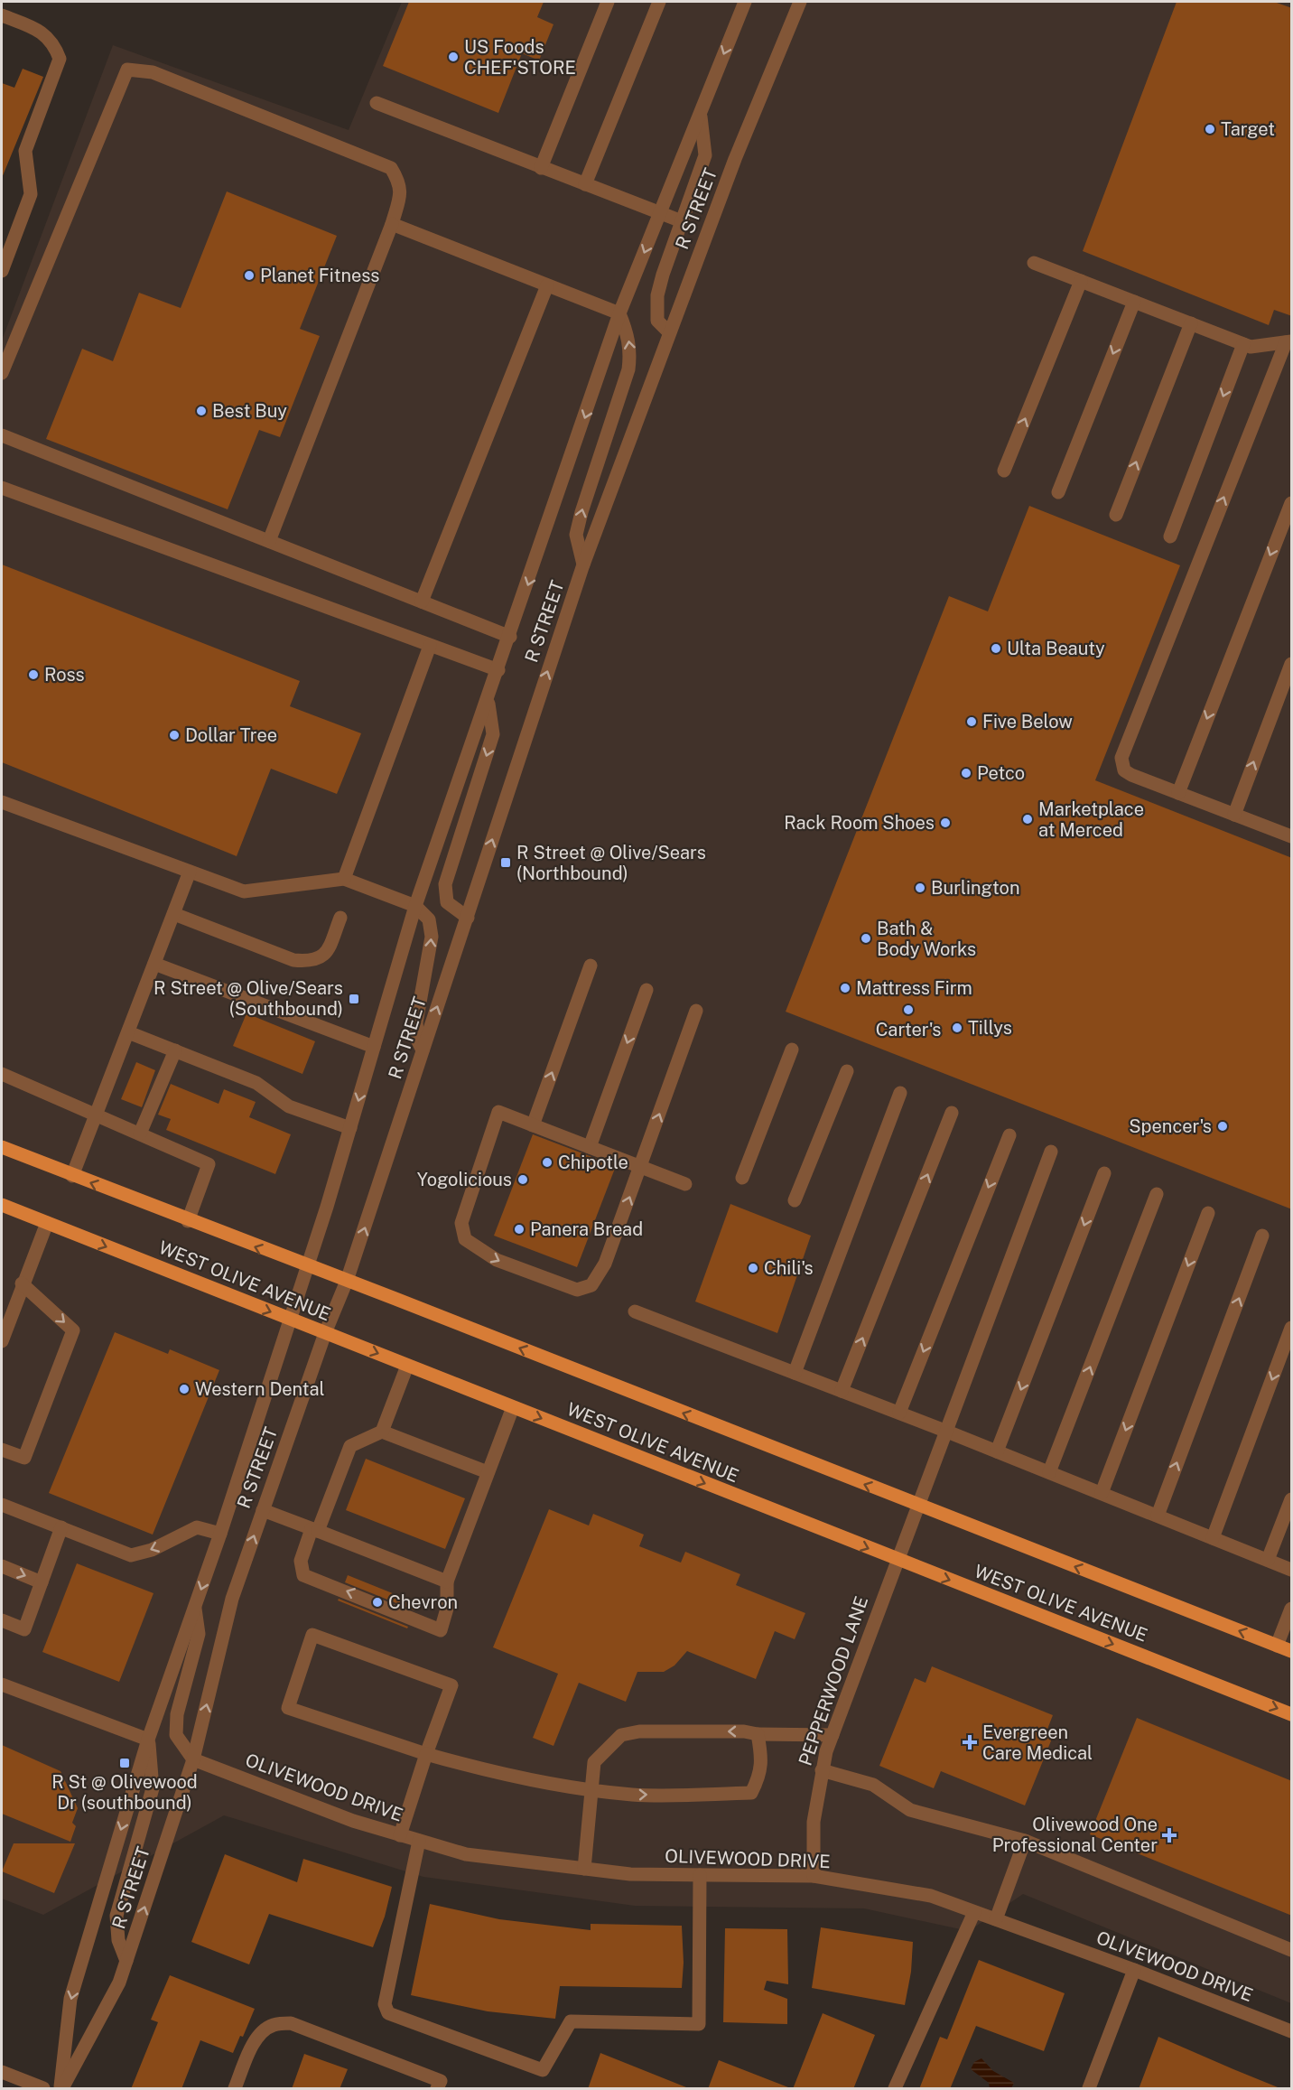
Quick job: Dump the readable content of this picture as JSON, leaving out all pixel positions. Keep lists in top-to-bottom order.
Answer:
{
  "streets": {
    "main road": ["WEST OLIVE AVENUE"],
    "street": ["R STREET", "PEPPERWOOD LANE", "OLIVEWOOD DRIVE"]
  },
  "crossings": [
    ["R STREET", "WEST OLIVE AVENUE"],
    ["R STREET", "OLIVEWOOD DRIVE"],
    ["WEST OLIVE AVENUE", "PEPPERWOOD LANE"],
    ["PEPPERWOOD LANE", "OLIVEWOOD DRIVE"]
  ],
  "places": {
    "other": [
      "US Foods CHEF'STORE",
      "Target",
      "Planet Fitness",
      "Best Buy",
      "Ulta Beauty",
      "Ross",
      "Five Below",
      "Dollar Tree",
      "Petco",
      "Marketplace at Merced",
      "Rack Room Shoes",
      "Burlington",
      "Bath & Body Works",
      "Mattress Firm",
      "Carter's",
      "Tillys",
      "Spencer's",
      "Chipotle",
      "Yogolicious",
      "Panera Bread",
      "Chili's",
      "Western Dental",
      "Chevron"
    ],
    "transit": ["R Street @ Olive/Sears (Northbound)", "R Street @ Olive/Sears (Southbound)", "R St @ Olivewood Dr (southbound)"],
    "health": ["Evergreen Care Medical", "Olivewood One Professional Center"]
  }
}
